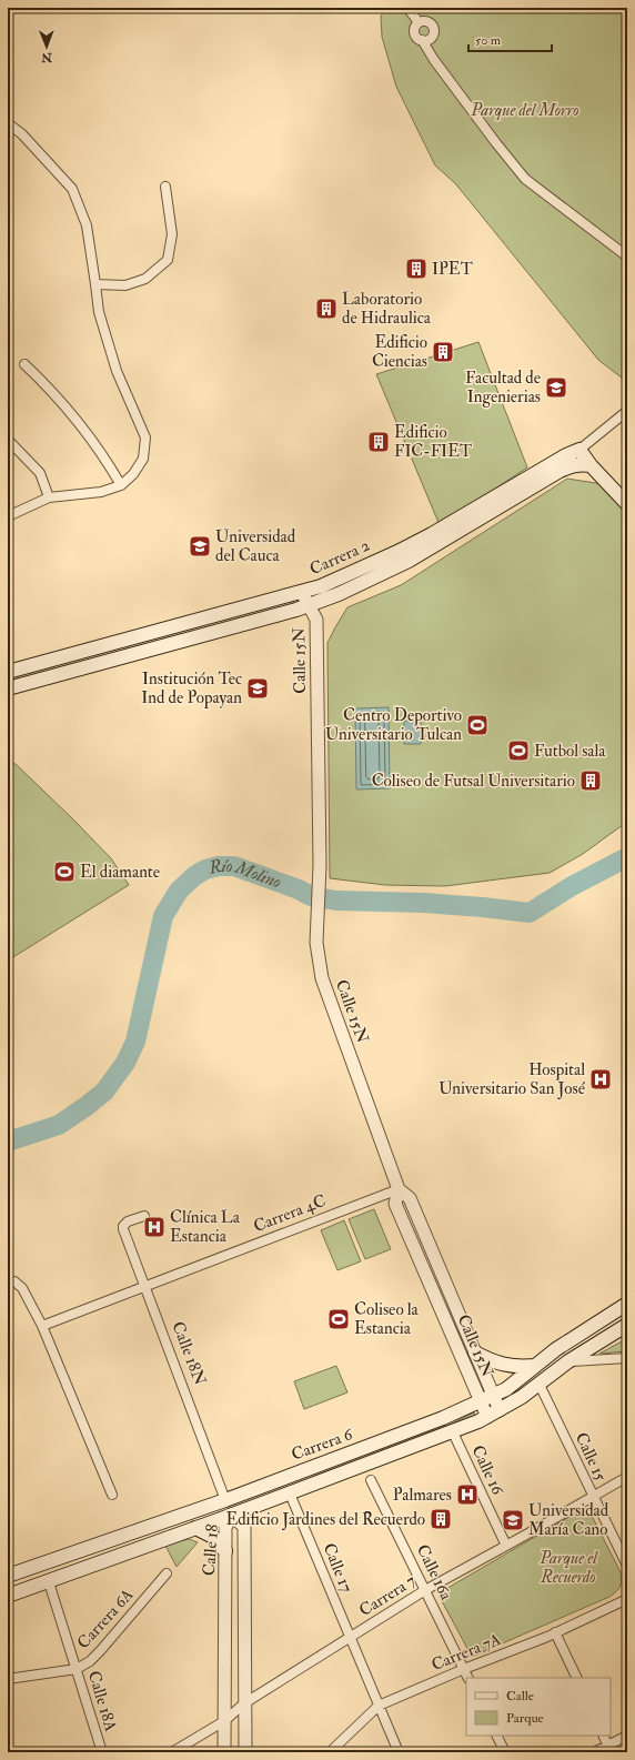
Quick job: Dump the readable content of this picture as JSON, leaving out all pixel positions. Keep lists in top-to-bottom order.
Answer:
{
  "streets": {
    "main road": ["Carrera 2", "Carrera 6"],
    "street": [
      "Calle 15N",
      "Carrera 4C",
      "Calle 18N",
      "Calle 15",
      "Calle 16",
      "Calle 18",
      "Calle 17",
      "Calle 16a",
      "Carrera 7",
      "Carrera 6A",
      "Carrera 7A",
      "Calle 18A"
    ]
  },
  "crossings": [
    ["Carrera 2", "Calle 15N"],
    ["Calle 15N", "Carrera 4C"],
    ["Calle 15N", "Carrera 6"],
    ["Carrera 4C", "Calle 18N"],
    ["Calle 18N", "Carrera 6"],
    ["Calle 18N", "Calle 18"],
    ["Carrera 6", "Calle 15"],
    ["Carrera 6", "Calle 16"],
    ["Carrera 6", "Calle 18"],
    ["Carrera 6", "Calle 17"],
    ["Carrera 6", "Calle 18A"],
    ["Calle 15", "Carrera 7"],
    ["Calle 16", "Carrera 7"],
    ["Calle 18", "Carrera 7"],
    ["Calle 17", "Carrera 7"],
    ["Calle 17", "Carrera 7A"],
    ["Calle 16a", "Carrera 7"],
    ["Calle 16a", "Carrera 7A"],
    ["Carrera 6A", "Calle 18A"]
  ],
  "water": ["Río Molino"],
  "parks": ["Parque del Morro", "Parque el Recuerdo"],
  "places": {
    "building": [
      "IPET",
      "Laboratorio de Hidraulica",
      "Edificio Ciencias",
      "Edificio FIC-FIET",
      "Coliseo de Futsal Universitario",
      "Edificio Jardines del Recuerdo"
    ],
    "school or university": [
      "Facultad de Ingenierias",
      "Universidad del Cauca",
      "Institución Tec Ind de Popayan",
      "Universidad María Cano"
    ],
    "sports": [
      "Centro Deportivo Universitario Tulcan",
      "Futbol sala",
      "El diamante",
      "Coliseo la Estancia"
    ],
    "hospital": ["Hospital Universitario San José", "Clínica La Estancia", "Palmares"]
  },
  "legend": ["Calle", "Parque"],
  "scale_bar": "50 m",
  "north": "bottom"
}
